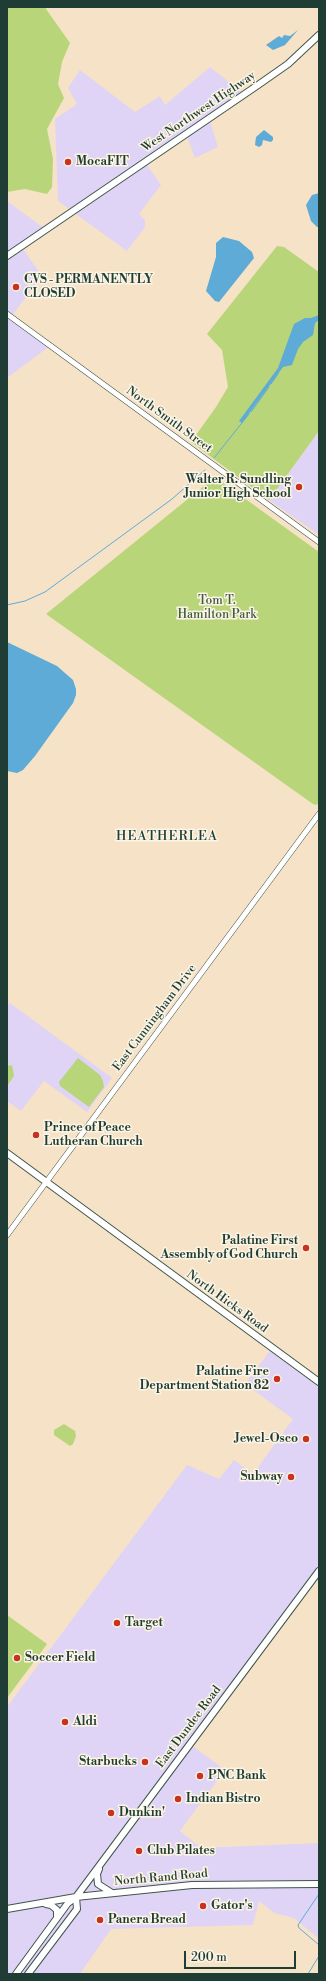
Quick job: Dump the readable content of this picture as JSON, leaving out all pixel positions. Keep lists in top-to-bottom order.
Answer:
{
  "streets": {
    "main road": [
      "West Northwest Highway",
      "North Hicks Road",
      "East Dundee Road",
      "North Rand Road"
    ],
    "street": ["North Smith Street", "East Cunningham Drive"]
  },
  "crossings": [
    ["East Cunningham Drive", "North Hicks Road"],
    ["East Dundee Road", "North Rand Road"]
  ],
  "districts": ["HEATHERLEA"],
  "parks": ["Tom T. Hamilton Park"],
  "places": [
    "MocaFIT",
    "CVS - PERMANENTLY CLOSED",
    "Walter R. Sundling Junior High School",
    "Prince of Peace Lutheran Church",
    "Palatine First Assembly of God Church",
    "Palatine Fire Department Station 82",
    "Jewel-Osco",
    "Subway",
    "Target",
    "Soccer Field",
    "Aldi",
    "Starbucks",
    "PNC Bank",
    "Indian Bistro",
    "Dunkin'",
    "Club Pilates",
    "Gator's",
    "Panera Bread"
  ],
  "scale_bar": "200 m"
}
